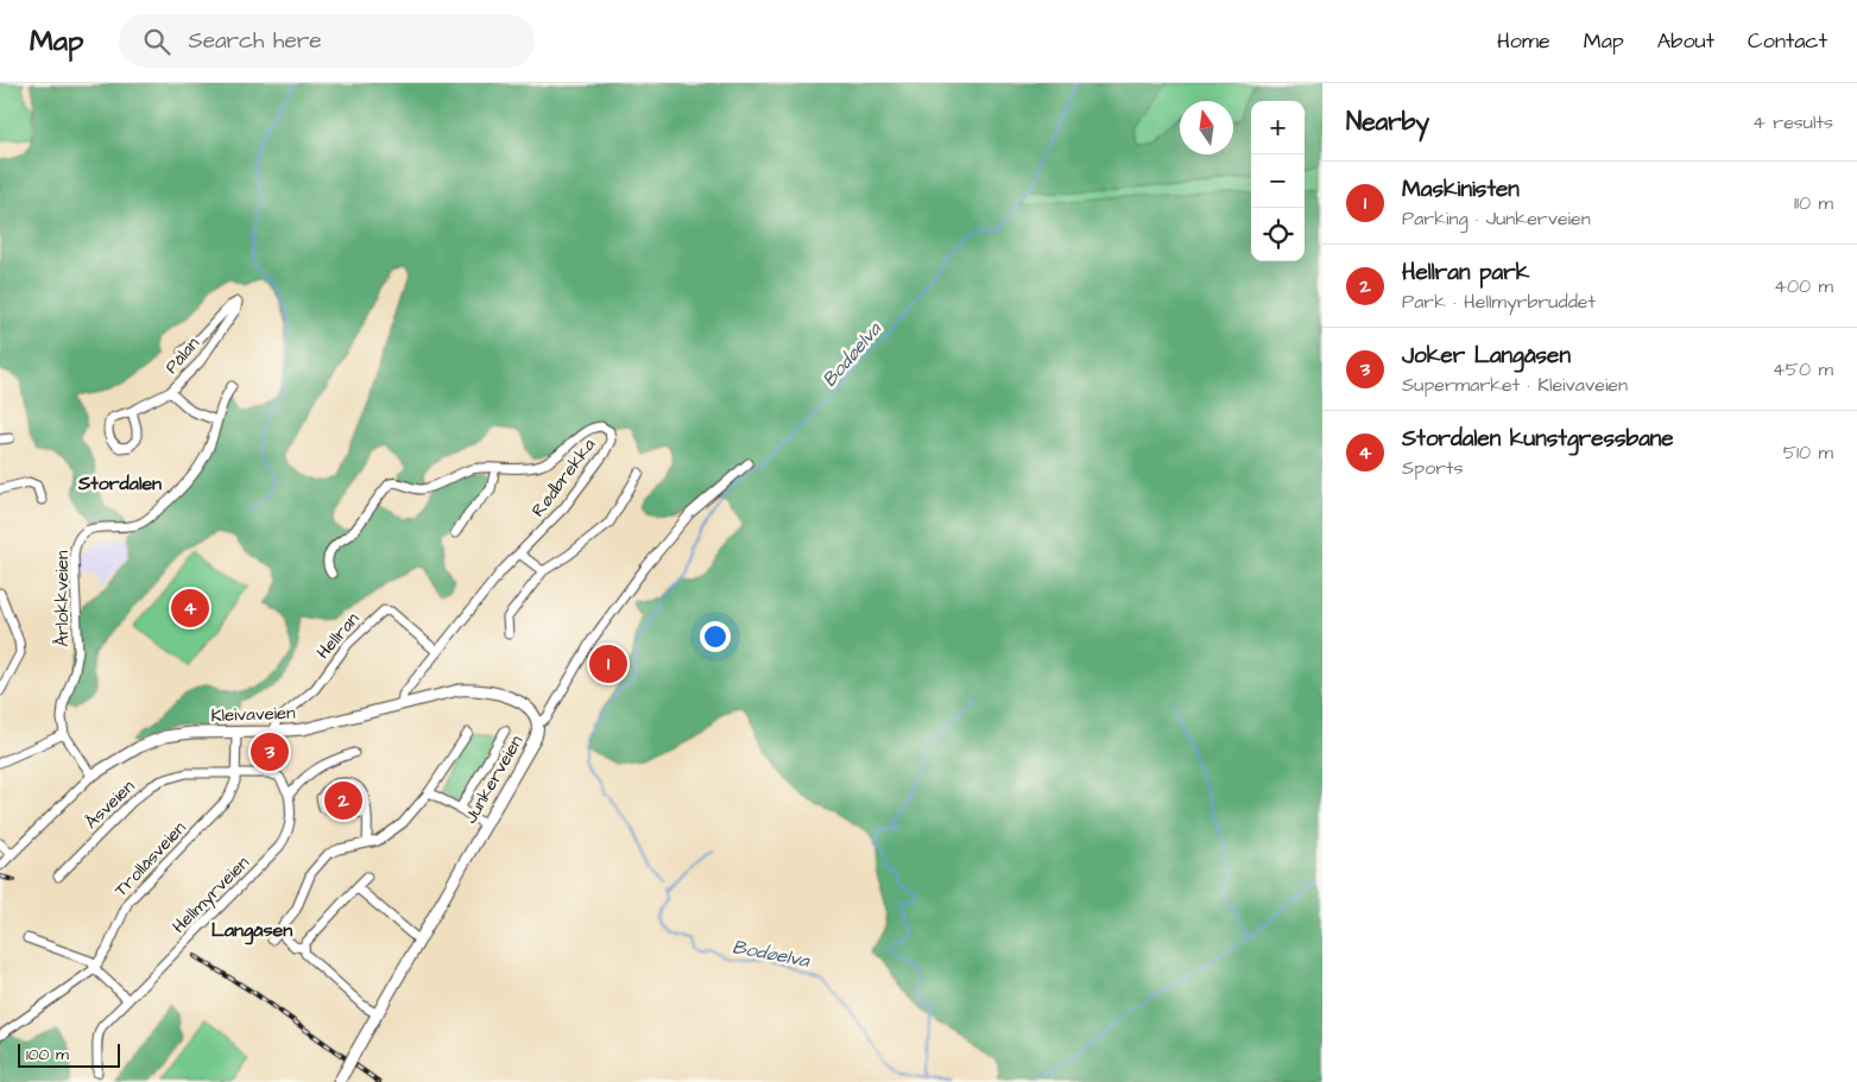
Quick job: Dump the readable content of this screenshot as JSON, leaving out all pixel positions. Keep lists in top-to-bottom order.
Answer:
{
  "streets": {
    "street": [
      "Pålan",
      "Rødbrekka",
      "Årlokkveien",
      "Hellran",
      "Kleivaveien",
      "Junkerveien",
      "Åsveien",
      "Trollåsveien",
      "Hellmyrveien"
    ]
  },
  "crossings": [
    ["Rødbrekka", "Hellran"],
    ["Rødbrekka", "Kleivaveien"],
    ["Hellran", "Kleivaveien"],
    ["Kleivaveien", "Junkerveien"],
    ["Kleivaveien", "Trollåsveien"],
    ["Åsveien", "Trollåsveien"],
    ["Åsveien", "Hellmyrveien"]
  ],
  "districts": ["Stordalen", "Langåsen"],
  "water": ["Bodøelva"],
  "scale_bar": "100 m",
  "north": "top",
  "page": {
    "header": "Map",
    "search": "Search here",
    "nav": [
      "Home",
      "Map",
      "About",
      "Contact"
    ],
    "heading": ["Nearby", "4 results"],
    "map_buttons": ["+", "−"],
    "list": [
      {
        "mark": "1",
        "name": "Maskinisten",
        "note": "Parking · Junkerveien",
        "value": "110 m"
      },
      {
        "mark": "2",
        "name": "Hellran park",
        "note": "Park · Hellmyrbruddet",
        "value": "400 m"
      },
      {
        "mark": "3",
        "name": "Joker Langåsen",
        "note": "Supermarket · Kleivaveien",
        "value": "450 m"
      },
      {
        "mark": "4",
        "name": "Stordalen kunstgressbane",
        "note": "Sports",
        "value": "510 m"
      }
    ],
    "pins": [
      "4",
      "1",
      "3",
      "2"
    ],
    "scale": "100 m"
  }
}
